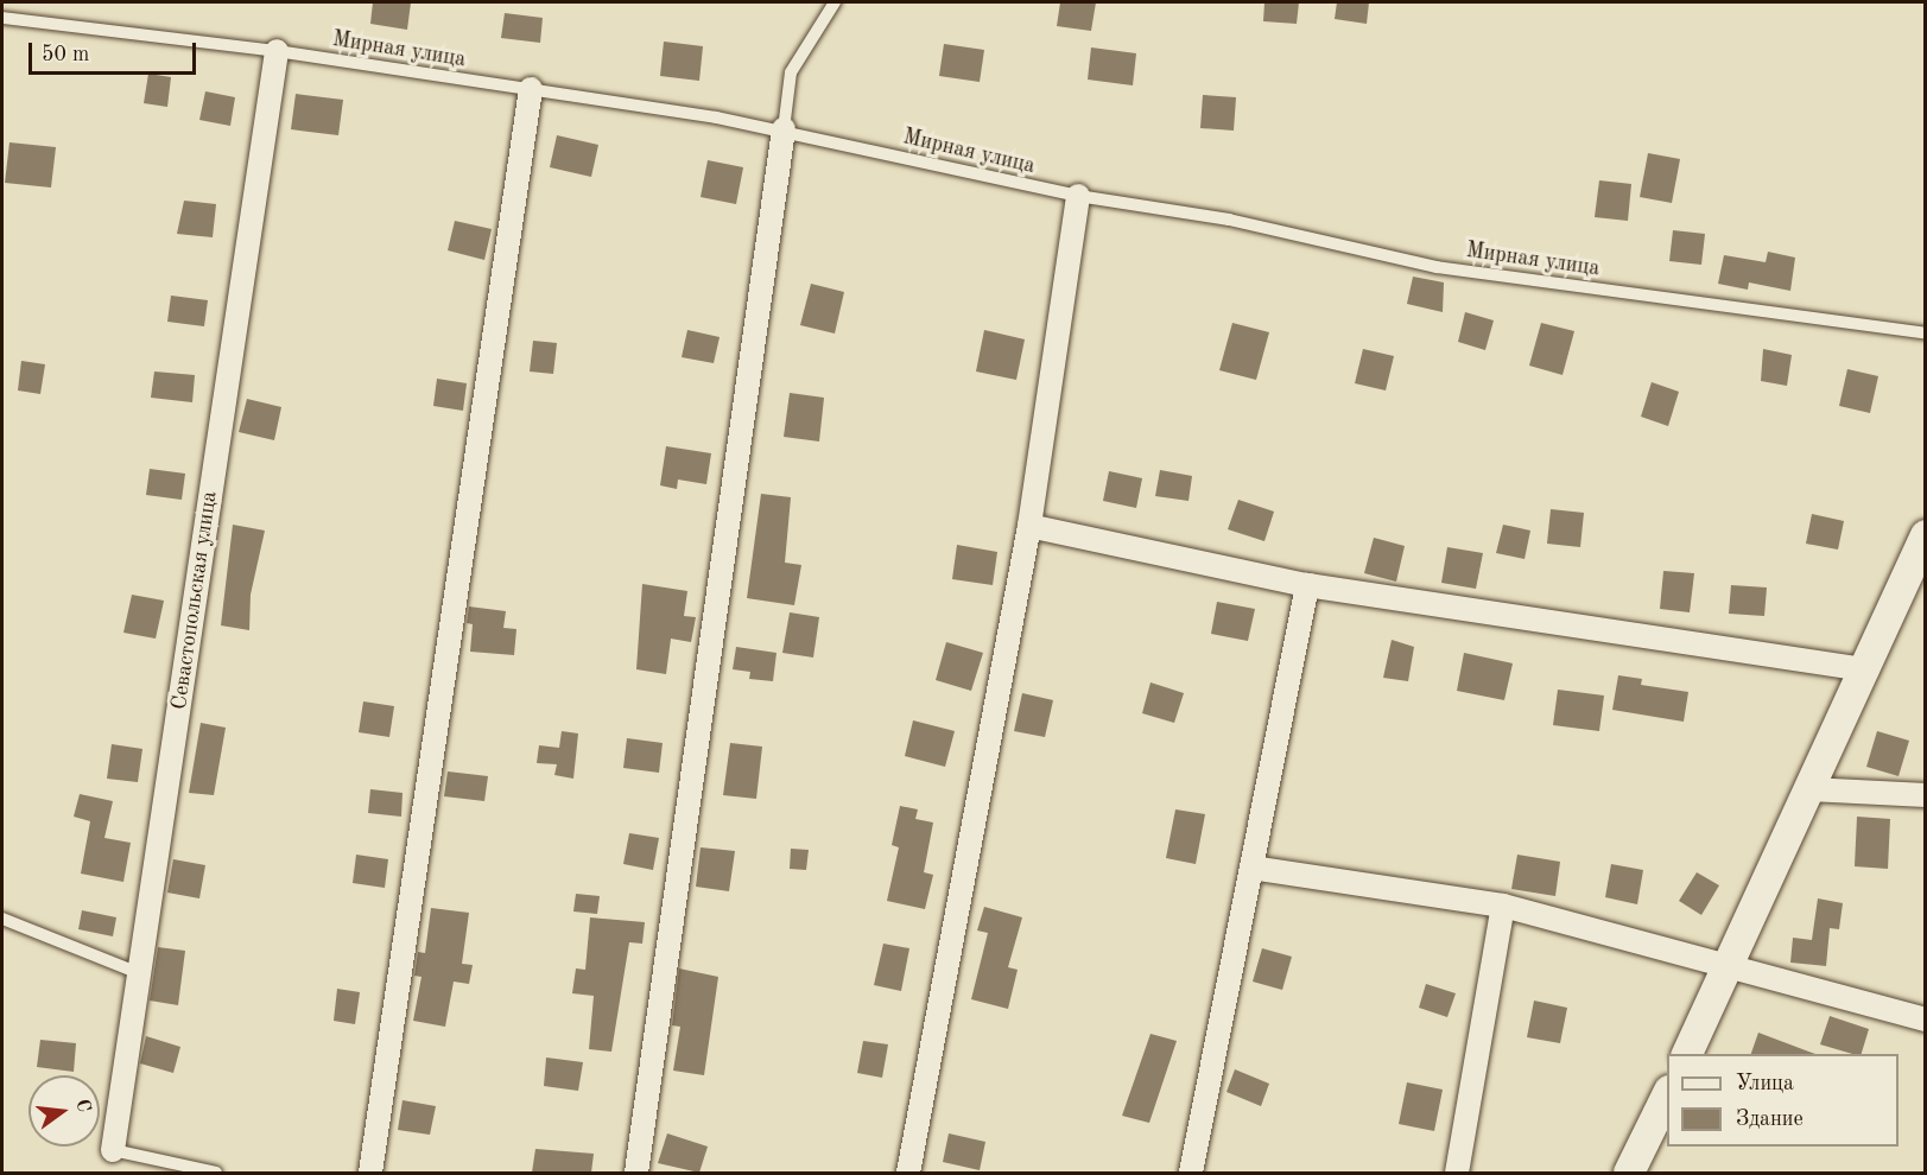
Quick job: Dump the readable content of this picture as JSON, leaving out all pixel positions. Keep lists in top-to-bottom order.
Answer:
{
  "streets": {
    "street": ["Севастопольская улица"],
    "lane": ["Мирная улица"]
  },
  "crossings": [
    ["Мирная улица", "Севастопольская улица"]
  ],
  "legend": ["Улица", "Здание"],
  "scale_bar": "50 m",
  "north": "right"
}
